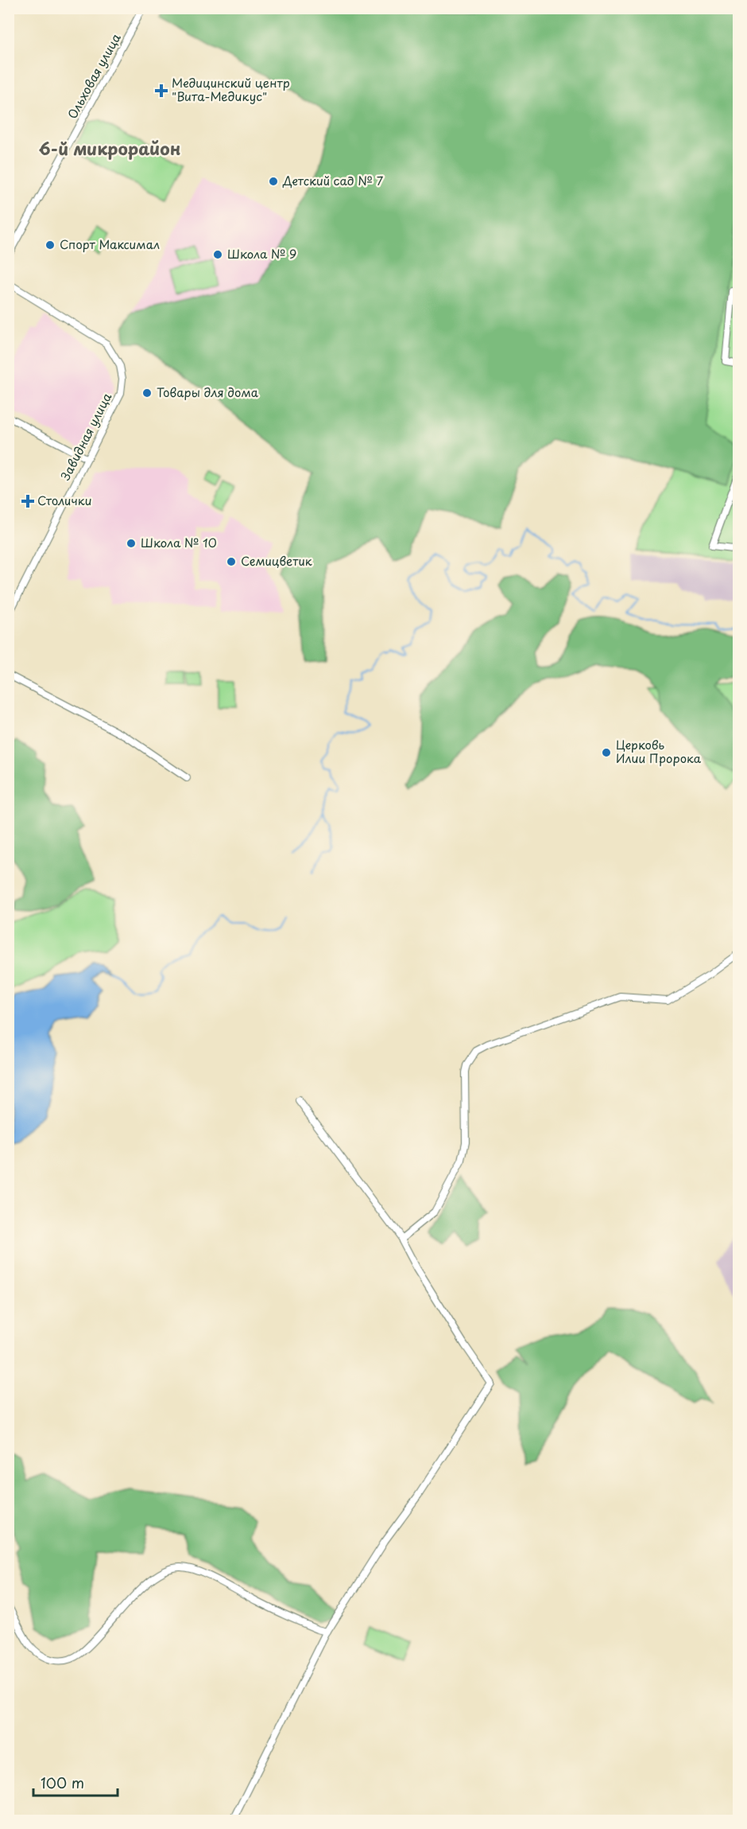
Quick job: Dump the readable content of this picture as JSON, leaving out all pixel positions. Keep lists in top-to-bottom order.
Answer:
{
  "streets": {
    "street": ["Ольховая улица", "Завидная улица"]
  },
  "districts": ["6-й микрорайон"],
  "places": {
    "health": ["Медицинский центр \"Вита-Медикус\"", "Столички"],
    "other": [
      "Детский сад № 7",
      "Спорт Максимал",
      "Школа № 9",
      "Товары для дома",
      "Школа № 10",
      "Семицветик",
      "Церковь Илии Пророка"
    ]
  },
  "scale_bar": "100 m"
}
